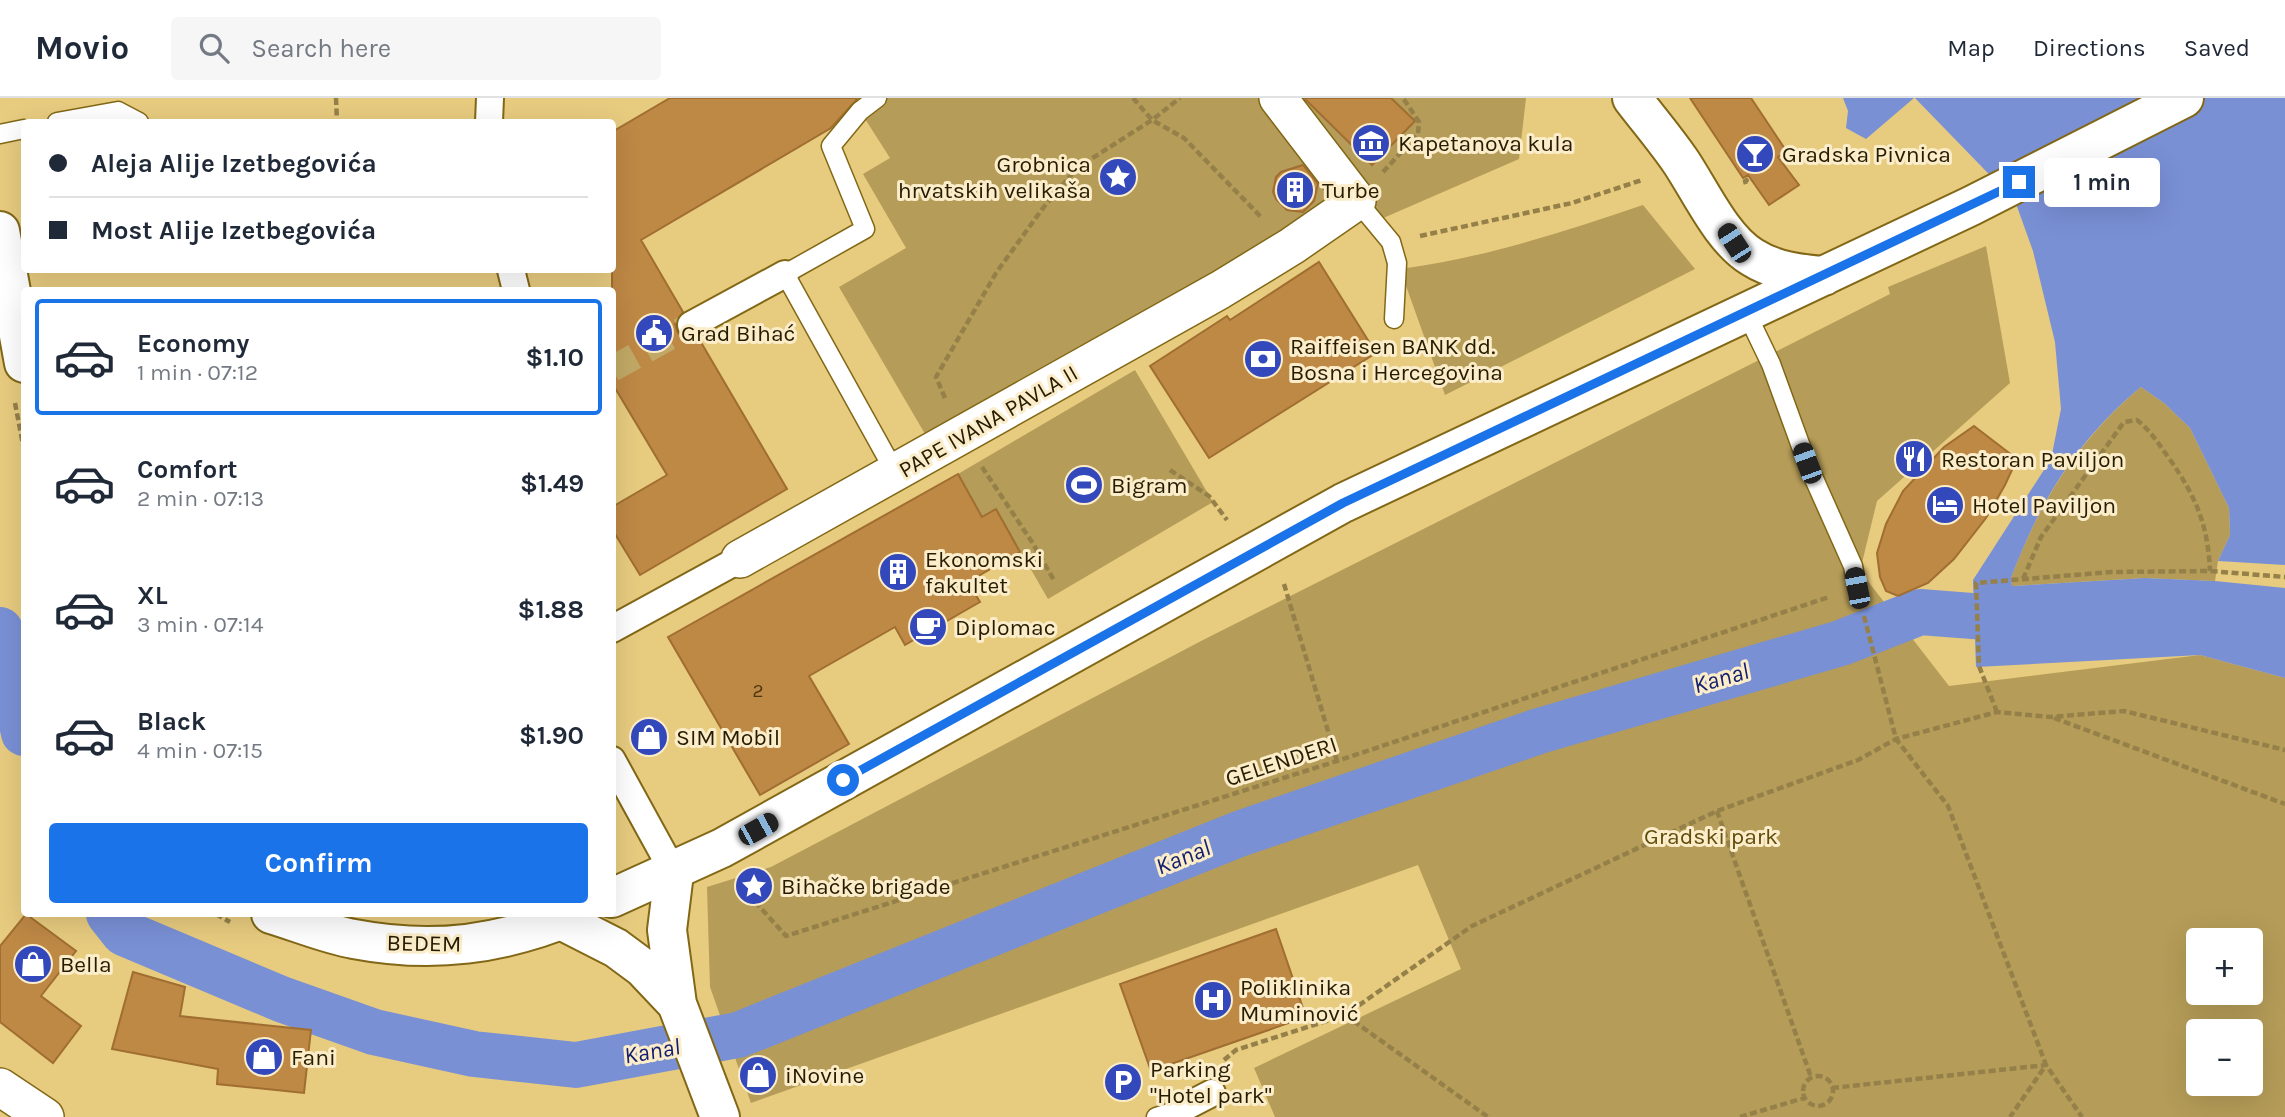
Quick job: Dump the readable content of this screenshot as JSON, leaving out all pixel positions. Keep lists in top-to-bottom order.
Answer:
{
  "streets": {
    "main road": ["BEDEM"],
    "street": ["PAPE IVANA PAVLA II"],
    "path": ["GELENDERI"]
  },
  "water": ["Kanal"],
  "parks": ["Gradski park"],
  "places": {
    "museum": ["Kapetanova kula"],
    "bar": ["Gradska Pivnica"],
    "place": ["Grobnica hrvatskih velikaša", "Bihačke brigade"],
    "building": ["Turbe", "Ekonomski fakultet"],
    "public building": ["Grad Bihać"],
    "bank": ["Raiffeisen BANK dd. Bosna i Hercegovina"],
    "restaurant": ["Restoran Paviljon"],
    "sports": ["Bigram"],
    "hotel": ["Hotel Paviljon"],
    "cafe": ["Diplomac"],
    "shop": [
      "SIM Mobil",
      "Bella",
      "Fani",
      "iNovine"
    ],
    "hospital": ["Poliklinika Muminović"],
    "parking": ["Parking \"Hotel park\""]
  },
  "house_numbers": ["2"],
  "page": {
    "header": "Movio",
    "search": "Search here",
    "nav": ["Map", "Directions", "Saved"],
    "banner": ["Aleja Alije Izetbegovića", "Most Alije Izetbegovića"],
    "bubble": "1 min",
    "list": [
      {
        "name": "Economy",
        "note": "1 min · 07:12",
        "value": "$1.10"
      },
      {
        "name": "Comfort",
        "note": "2 min · 07:13",
        "value": "$1.49"
      },
      {
        "name": "XL",
        "note": "3 min · 07:14",
        "value": "$1.88"
      },
      {
        "name": "Black",
        "note": "4 min · 07:15",
        "value": "$1.90"
      }
    ],
    "buttons": "Confirm",
    "map_buttons": ["+", "−"]
  }
}
